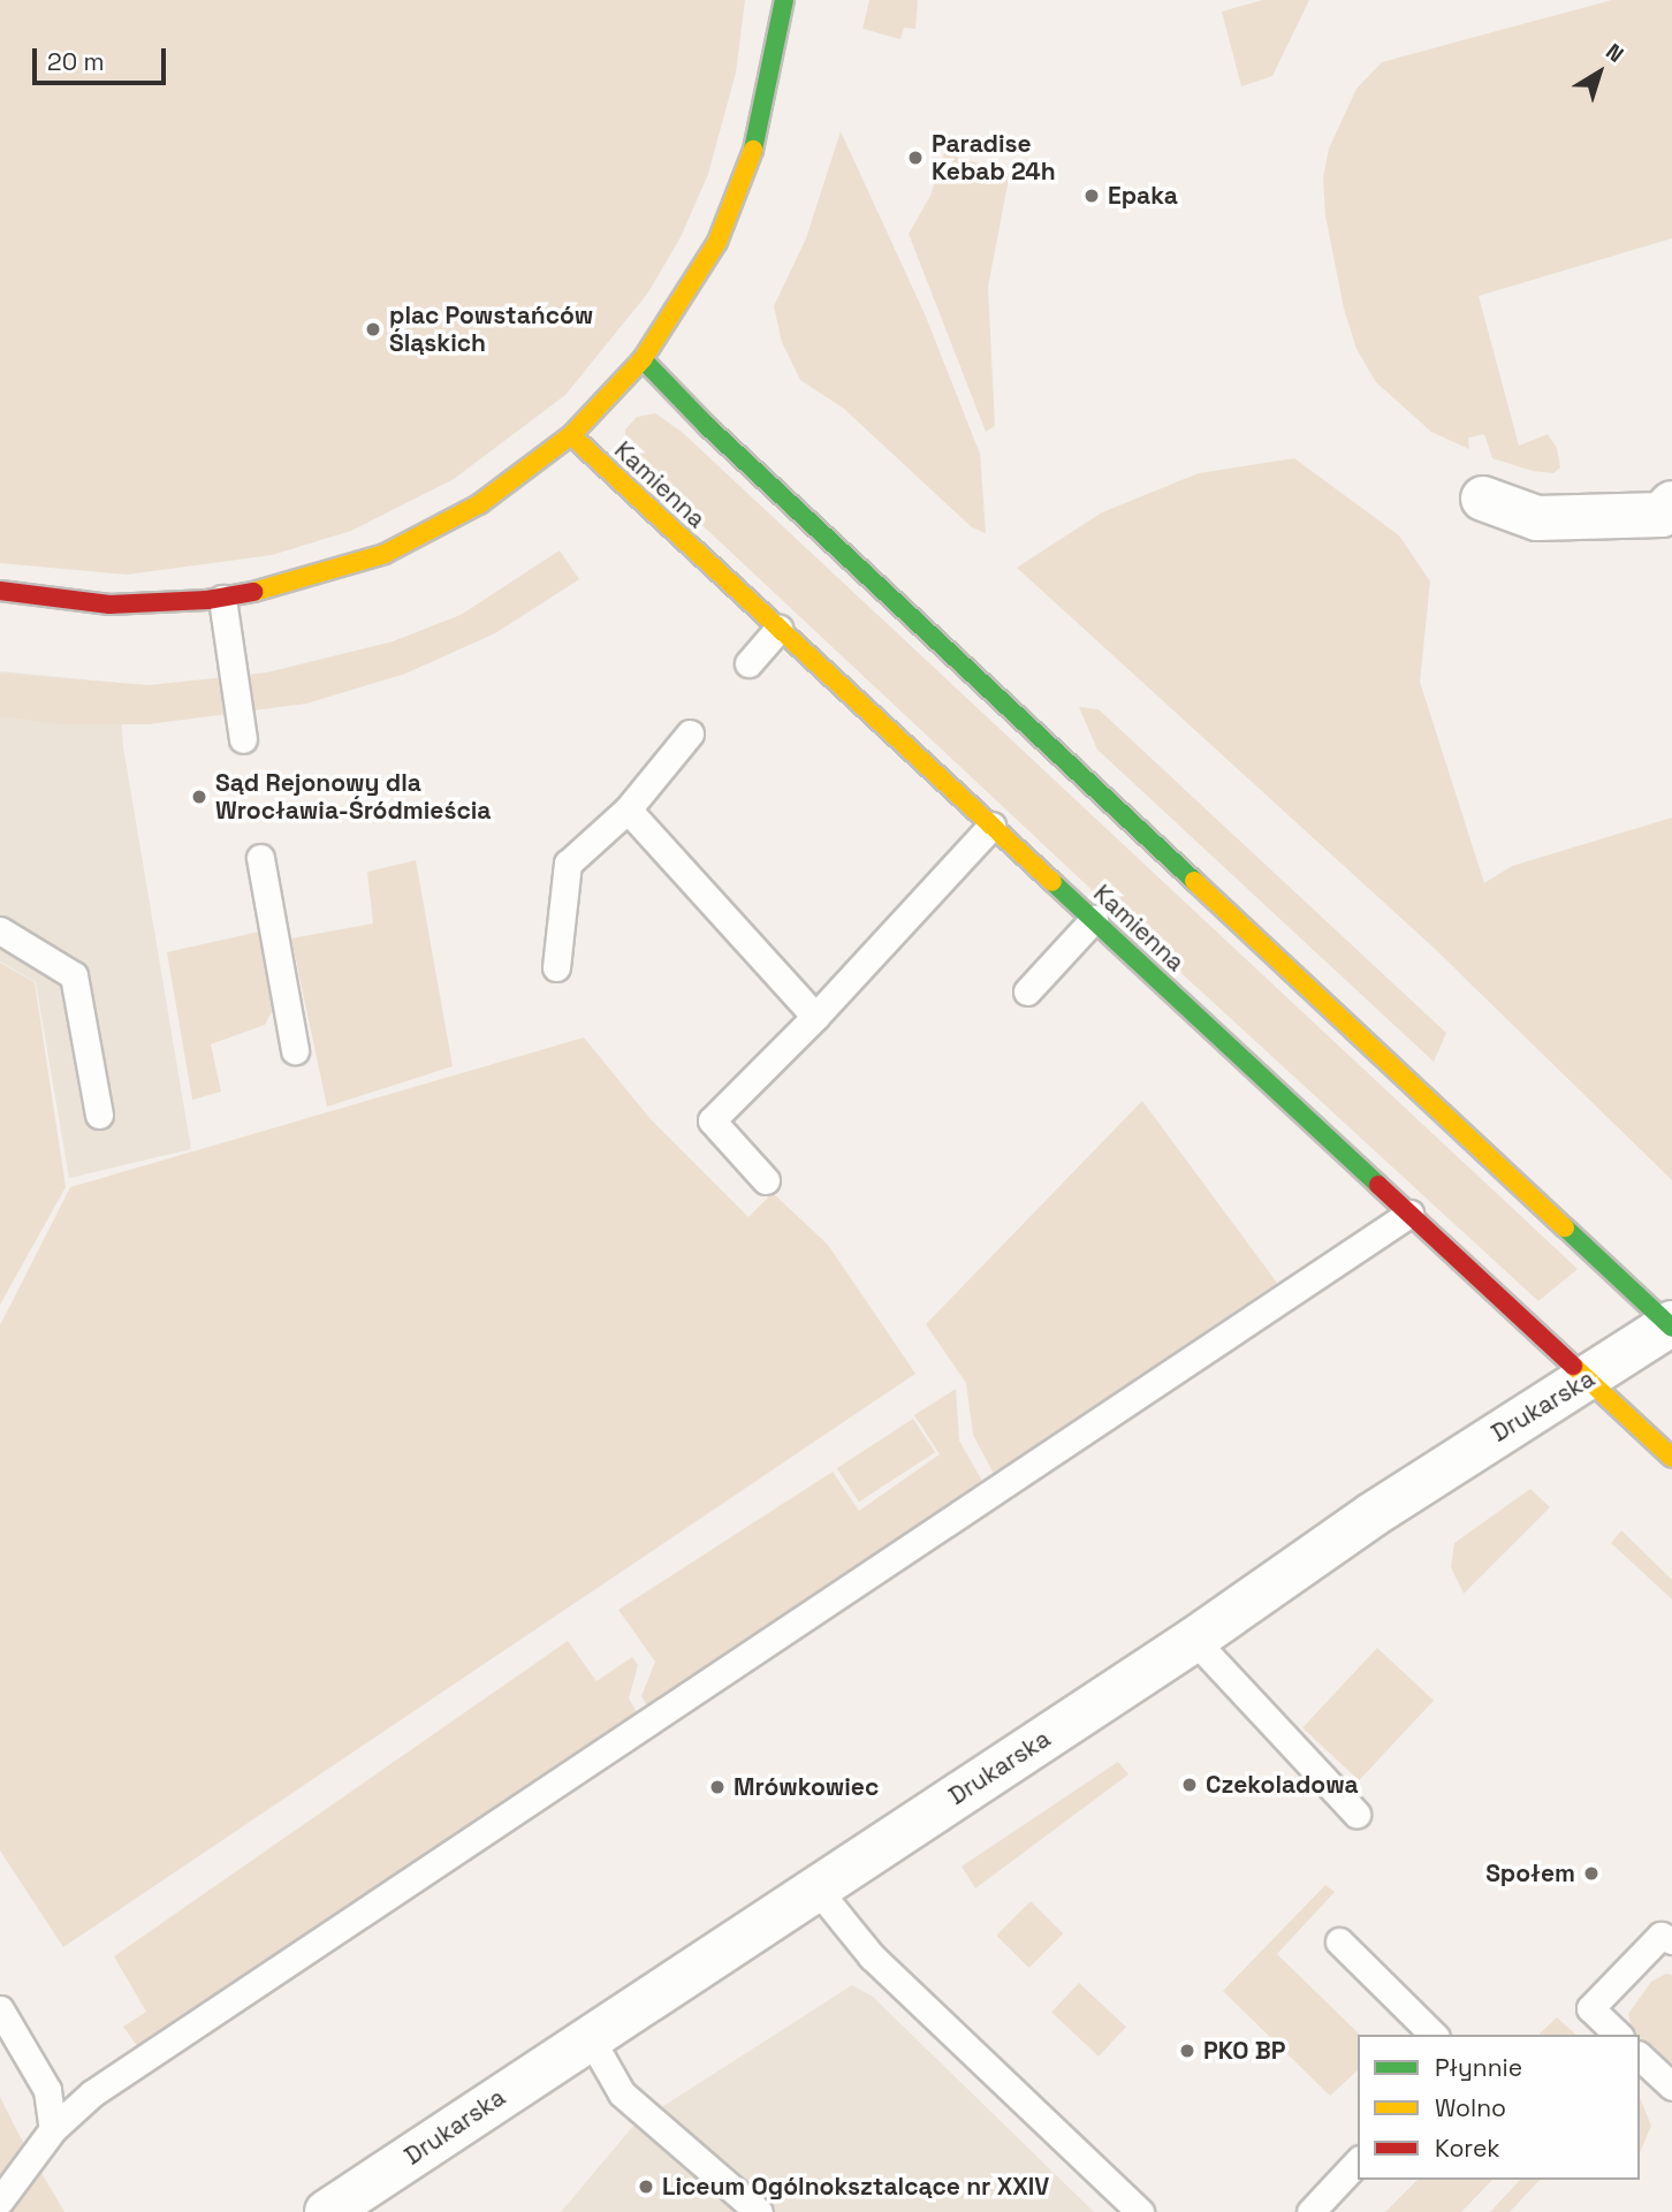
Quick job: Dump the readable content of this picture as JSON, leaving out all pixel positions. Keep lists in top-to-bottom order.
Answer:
{
  "streets": {
    "street": ["Kamienna", "Drukarska"]
  },
  "crossings": [
    ["Kamienna", "Drukarska"]
  ],
  "places": [
    "Paradise Kebab 24h",
    "Epaka",
    "plac Powstańców Śląskich",
    "Sąd Rejonowy dla Wrocławia-Śródmieścia",
    "Czekoladowa",
    "Mrówkowiec",
    "Społem",
    "PKO BP",
    "Liceum Ogólnoksztalcące nr XXIV"
  ],
  "legend": ["Płynnie", "Wolno", "Korek"],
  "scale_bar": "20 m",
  "north": "top right"
}
